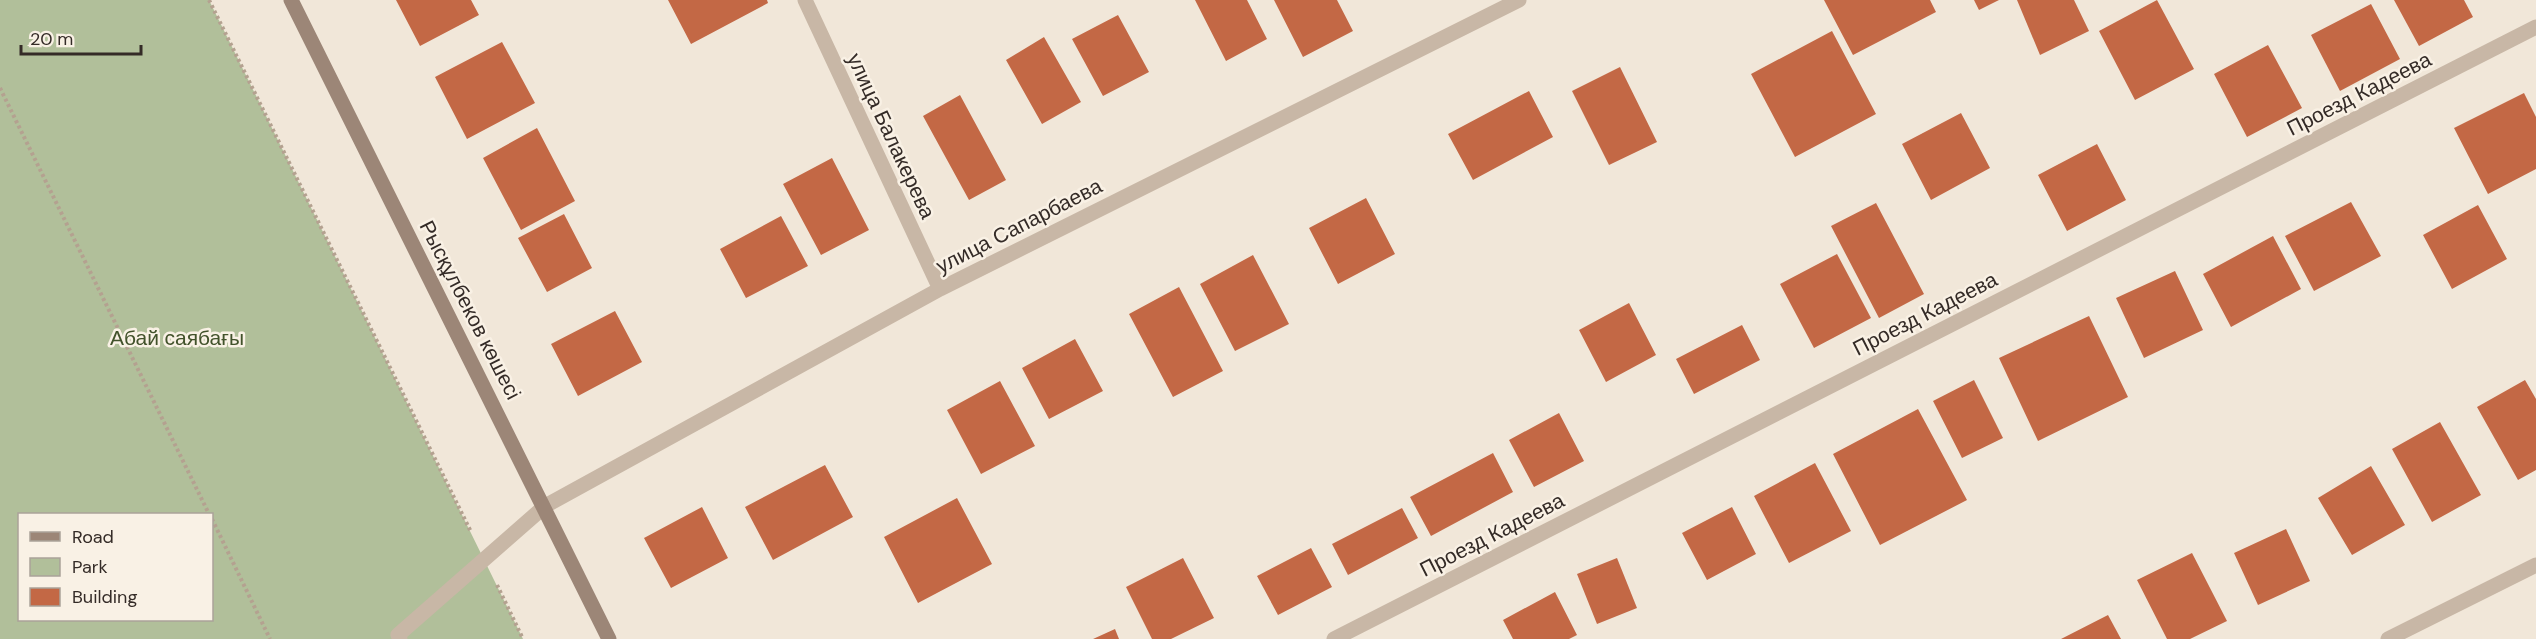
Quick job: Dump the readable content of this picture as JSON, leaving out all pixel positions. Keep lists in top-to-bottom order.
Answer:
{
  "streets": {
    "street": [
      "Проезд Кадеева",
      "улица Балакерева",
      "улица Сапарбаева",
      "Рысқұлбеков көшесі"
    ]
  },
  "crossings": [
    ["улица Балакерева", "улица Сапарбаева"],
    ["улица Сапарбаева", "Рысқұлбеков көшесі"]
  ],
  "parks": ["Абай саябағы"],
  "legend": ["Road", "Park", "Building"],
  "scale_bar": "20 m"
}
